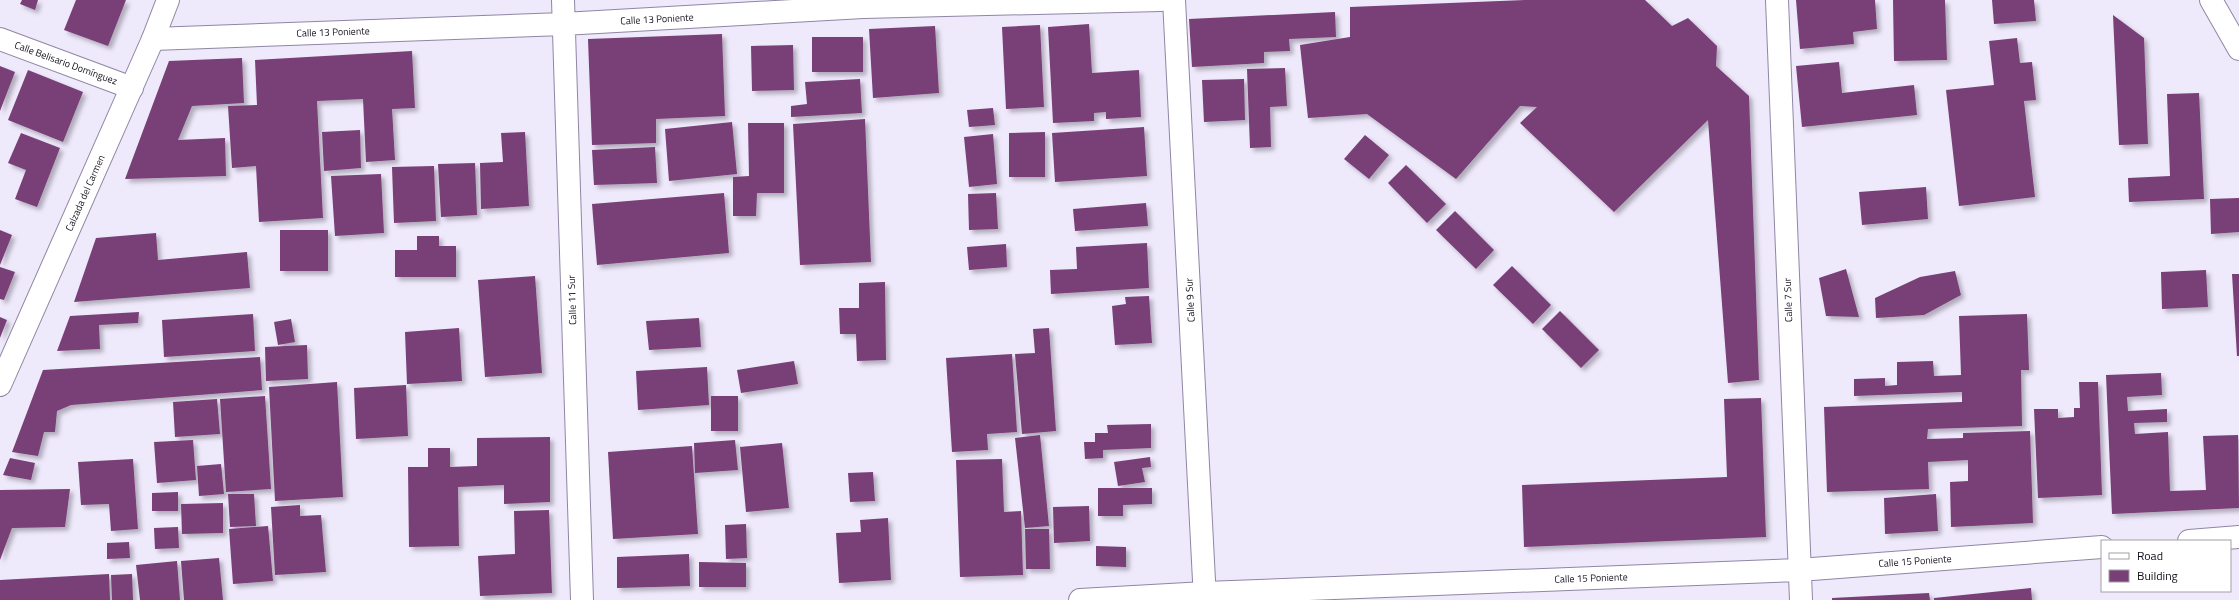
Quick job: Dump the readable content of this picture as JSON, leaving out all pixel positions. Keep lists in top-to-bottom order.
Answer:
{
  "streets": {
    "street": [
      "Calle 13 Poniente",
      "Calle Belisario Domínguez",
      "Calzada del Carmen",
      "Calle 11 Sur",
      "Calle 9 Sur",
      "Calle 7 Sur",
      "Calle 15 Poniente"
    ]
  },
  "crossings": [
    ["Calle 13 Poniente", "Calzada del Carmen"],
    ["Calle 13 Poniente", "Calle 11 Sur"],
    ["Calle Belisario Domínguez", "Calzada del Carmen"],
    ["Calle 9 Sur", "Calle 15 Poniente"],
    ["Calle 7 Sur", "Calle 15 Poniente"]
  ],
  "legend": ["Road", "Building"]
}
